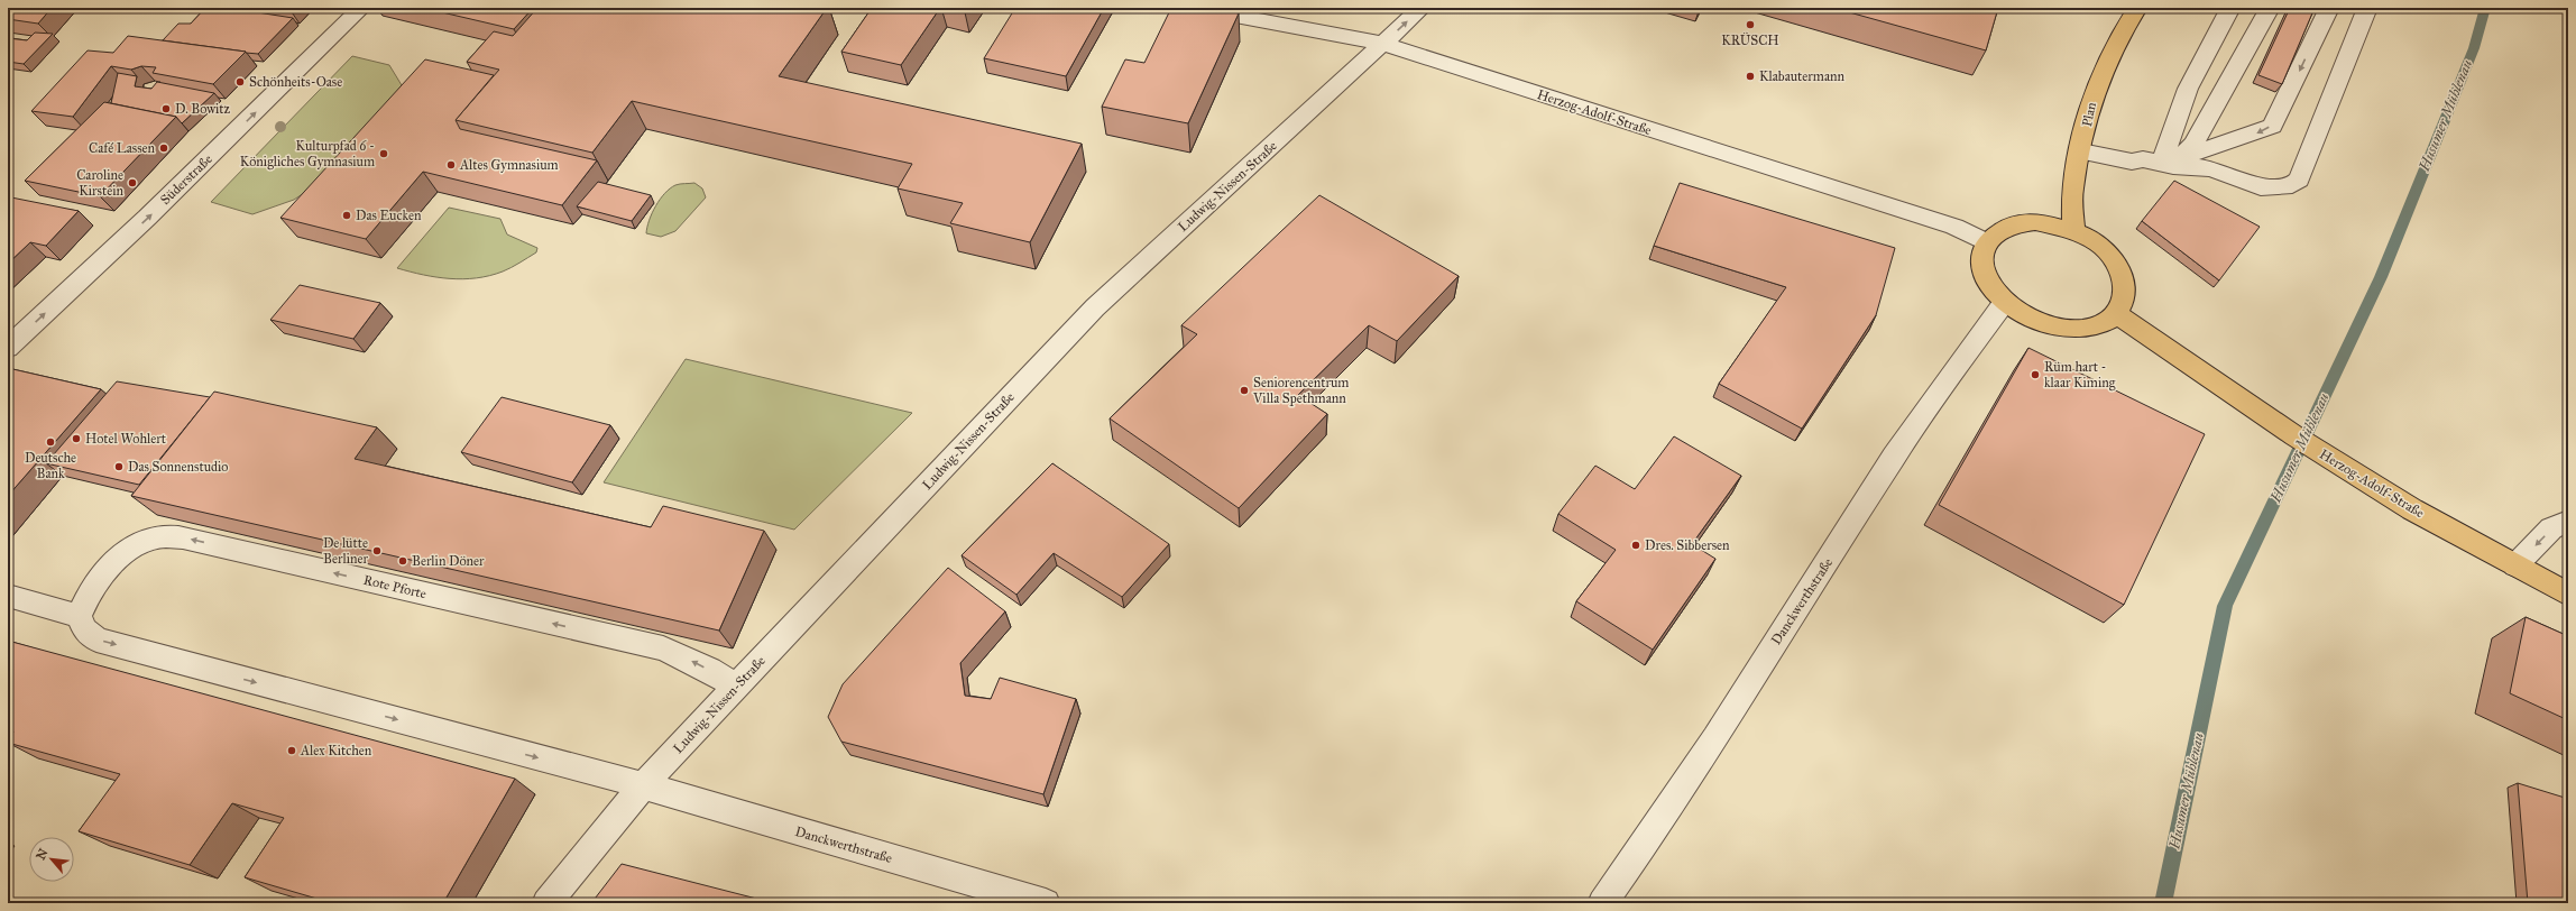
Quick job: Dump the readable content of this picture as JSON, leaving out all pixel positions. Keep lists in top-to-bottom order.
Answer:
{
  "streets": {
    "main road": ["Herzog-Adolf-Straße", "Plan"],
    "street": [
      "Süderstraße",
      "Ludwig-Nissen-Straße",
      "Rote Pforte",
      "Danckwerthstraße"
    ]
  },
  "crossings": [
    ["Herzog-Adolf-Straße", "Plan"],
    ["Herzog-Adolf-Straße", "Ludwig-Nissen-Straße"],
    ["Herzog-Adolf-Straße", "Danckwerthstraße"],
    ["Plan", "Danckwerthstraße"],
    ["Ludwig-Nissen-Straße", "Rote Pforte"],
    ["Ludwig-Nissen-Straße", "Danckwerthstraße"]
  ],
  "one_way": ["Süderstraße"],
  "water": ["Husumer Mühlenau"],
  "places": [
    "KRÜSCH",
    "Klabautermann",
    "Schönheits-Oase",
    "D. Bowitz",
    "Café Lassen",
    "Kulturpfad 6 - Königliches Gymnasium",
    "Altes Gymnasium",
    "Caroline Kirstein",
    "Das Eucken",
    "Rüm hart - klaar Kiming",
    "Seniorencentrum Villa Spethmann",
    "Hotel Wohlert",
    "Deutsche Bank",
    "Das Sonnenstudio",
    "Dres. Sibbersen",
    "De lütte Berliner",
    "Berlin Döner",
    "Alex Kitchen"
  ],
  "north": "top left"
}
